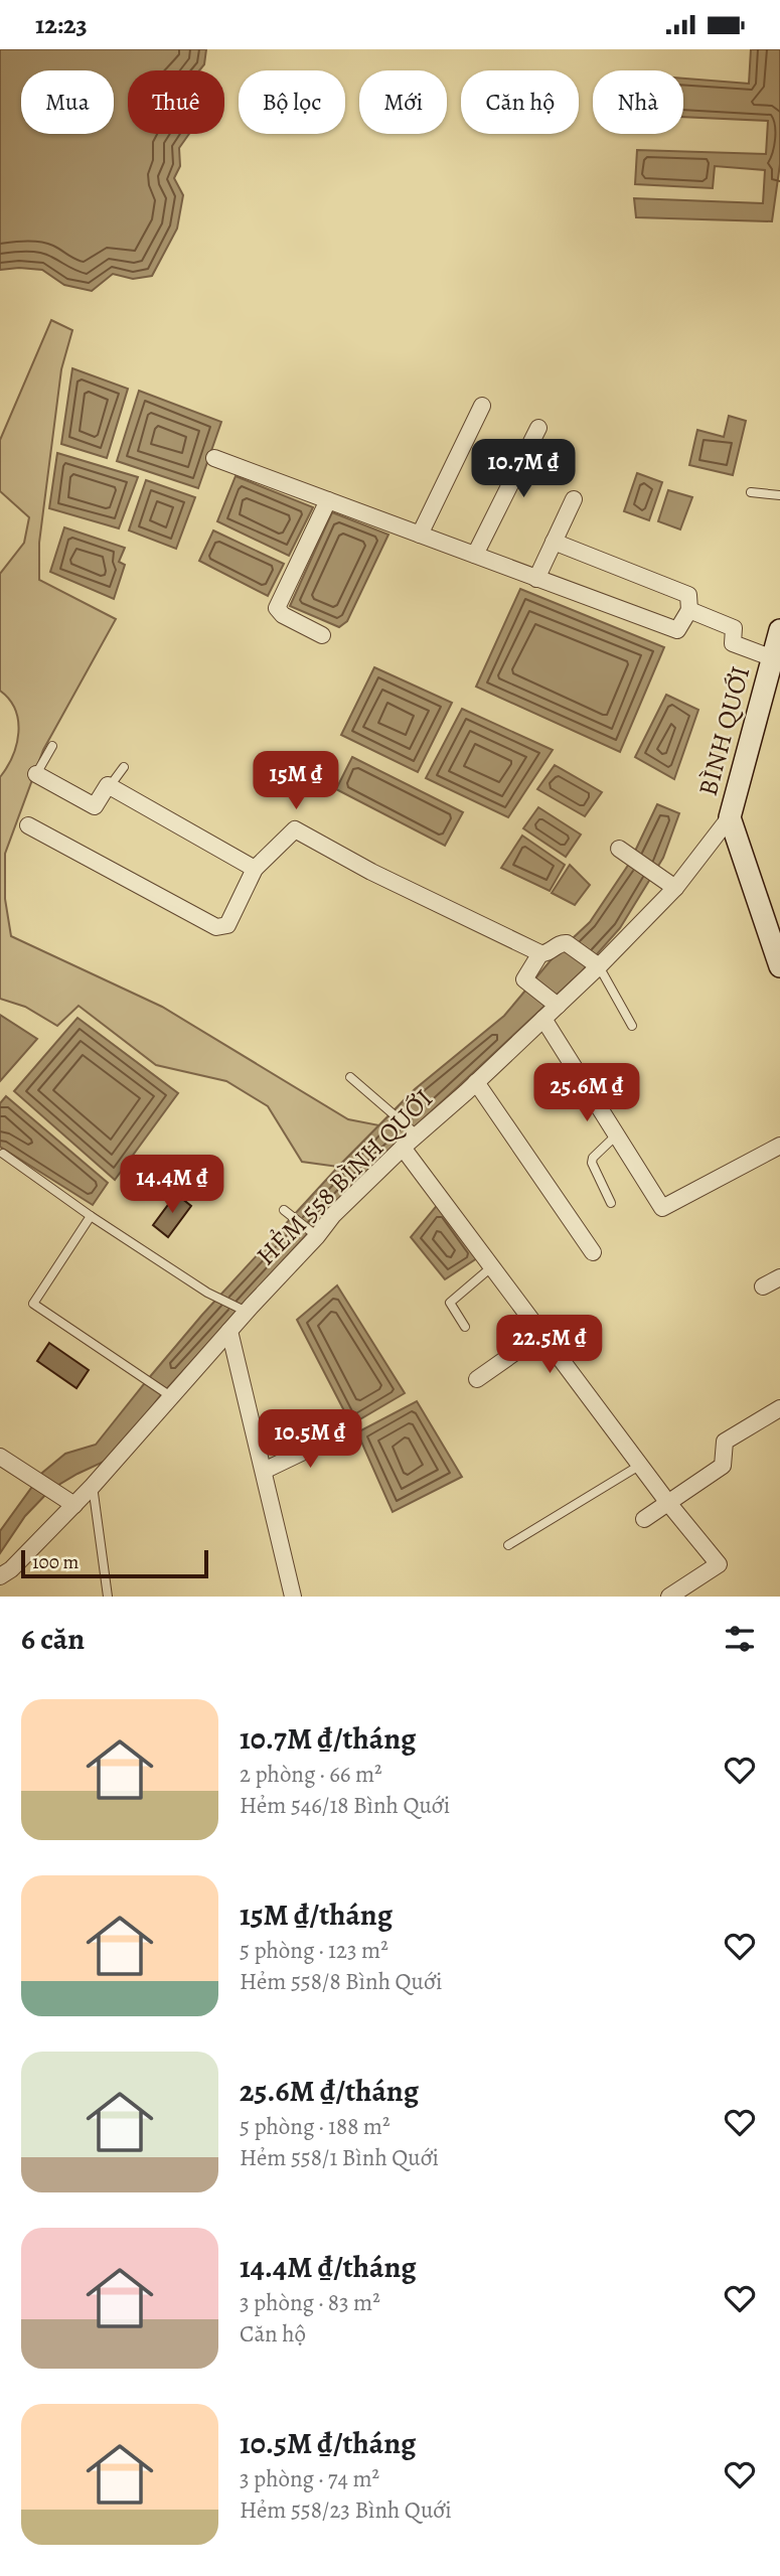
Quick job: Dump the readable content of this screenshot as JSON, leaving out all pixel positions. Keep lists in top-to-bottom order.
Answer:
{
  "streets": {
    "main road": ["BÌNH QUỚI"],
    "street": ["HẺM 558 BÌNH QUỚI"]
  },
  "crossings": [
    ["BÌNH QUỚI", "HẺM 558 BÌNH QUỚI"]
  ],
  "scale_bar": "100 m",
  "page": {
    "status": "12:23",
    "chip": [
      "Mua",
      "Thuê",
      "Bộ lọc",
      "Mới",
      "Căn hộ",
      "Nhà"
    ],
    "price": [
      "10.7M ₫",
      "15M ₫",
      "25.6M ₫",
      "14.4M ₫",
      "22.5M ₫",
      "10.5M ₫"
    ],
    "scale": "100 m",
    "heading": "6 căn",
    "list": [
      {
        "name": "10.7M ₫/tháng",
        "note": "2 phòng · 66 m² · Hẻm 546/18 Bình Quới"
      },
      {
        "name": "15M ₫/tháng",
        "note": "5 phòng · 123 m² · Hẻm 558/8 Bình Quới"
      },
      {
        "name": "25.6M ₫/tháng",
        "note": "5 phòng · 188 m² · Hẻm 558/1 Bình Quới"
      },
      {
        "name": "14.4M ₫/tháng",
        "note": "3 phòng · 83 m² · Căn hộ"
      },
      {
        "name": "10.5M ₫/tháng",
        "note": "3 phòng · 74 m² · Hẻm 558/23 Bình Quới"
      }
    ]
  }
}
